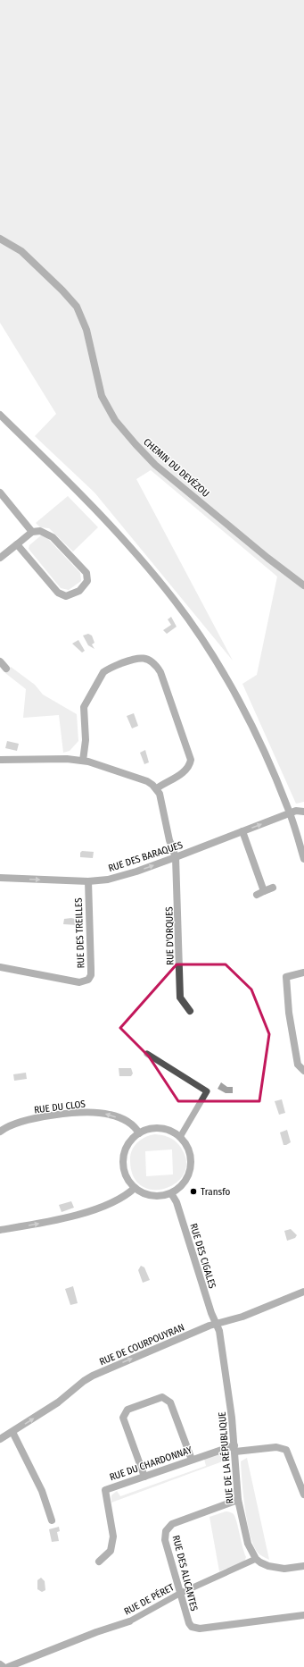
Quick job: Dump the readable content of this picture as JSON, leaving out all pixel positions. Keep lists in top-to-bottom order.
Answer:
{
  "streets": {
    "street": [
      "CHEMIN DU DEVÉZOU",
      "RUE DES BARAQUES",
      "RUE DES TREILLES",
      "RUE D'ORQUES",
      "RUE DU CLOS",
      "RUE DES CIGALES",
      "RUE DE COURPOUYRAN",
      "RUE DE LA RÉPUBLIQUE",
      "RUE DU CHARDONNAY",
      "RUE DES ALICANTES",
      "RUE DE PÉRET"
    ]
  },
  "crossings": [
    ["RUE DES BARAQUES", "RUE DES TREILLES"],
    ["RUE DES BARAQUES", "RUE D'ORQUES"],
    ["RUE DU CLOS", "RUE DES CIGALES"],
    ["RUE DES CIGALES", "RUE DE COURPOUYRAN"],
    ["RUE DES CIGALES", "RUE DE LA RÉPUBLIQUE"],
    ["RUE DE COURPOUYRAN", "RUE DE LA RÉPUBLIQUE"],
    ["RUE DE LA RÉPUBLIQUE", "RUE DU CHARDONNAY"],
    ["RUE DE LA RÉPUBLIQUE", "RUE DES ALICANTES"],
    ["RUE DE LA RÉPUBLIQUE", "RUE DE PÉRET"],
    ["RUE DES ALICANTES", "RUE DE PÉRET"]
  ],
  "one_way": ["RUE DES BARAQUES", "RUE DU CLOS", "RUE DE COURPOUYRAN"],
  "places": ["Transfo"]
}
